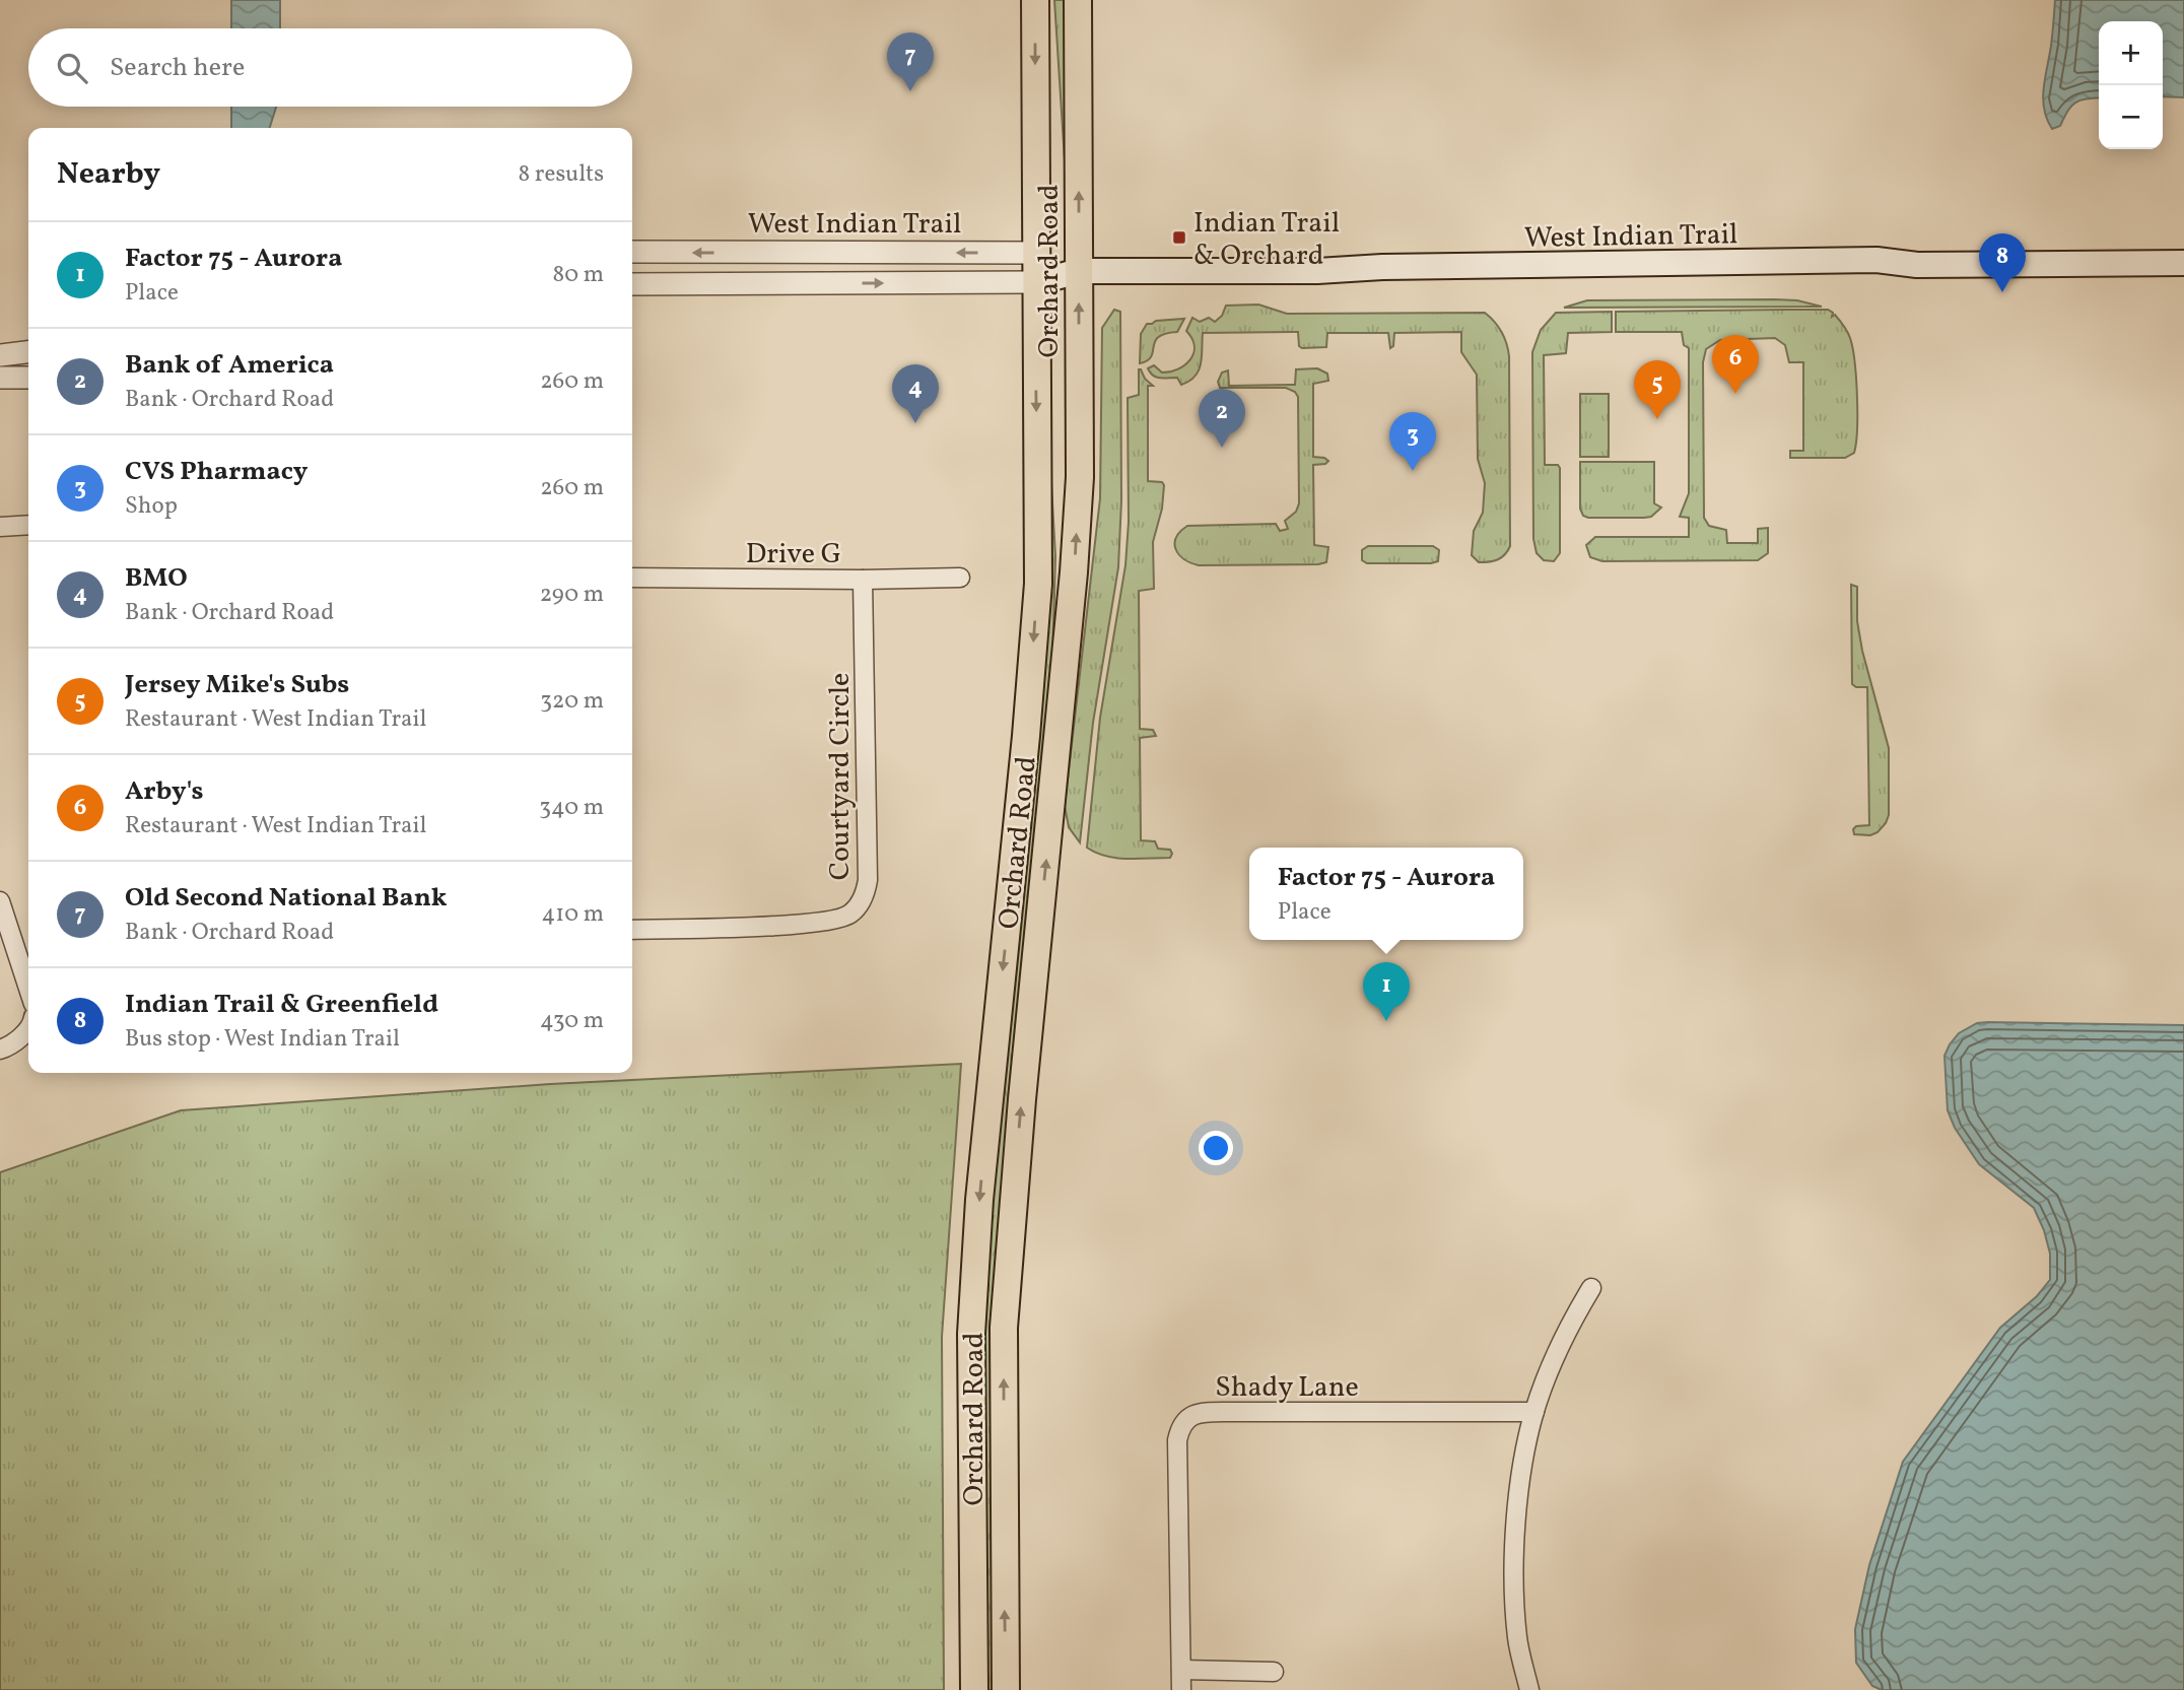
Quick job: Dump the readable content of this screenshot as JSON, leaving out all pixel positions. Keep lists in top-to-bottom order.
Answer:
{
  "streets": {
    "main road": ["West Indian Trail", "Orchard Road"],
    "street": ["Drive G", "Courtyard Circle", "Shady Lane"]
  },
  "crossings": [
    ["West Indian Trail", "Orchard Road"],
    ["Drive G", "Courtyard Circle"]
  ],
  "places": {
    "transit": ["Indian Trail & Orchard"]
  },
  "page": {
    "map_buttons": ["+", "−"],
    "search": "Search here",
    "pins": [
      "7",
      "8",
      "6",
      "5",
      "4",
      "2",
      "3",
      "1"
    ],
    "heading": ["Nearby", "8 results"],
    "list": [
      {
        "mark": "1",
        "name": "Factor 75 - Aurora",
        "note": "Place",
        "value": "80 m"
      },
      {
        "mark": "2",
        "name": "Bank of America",
        "note": "Bank · Orchard Road",
        "value": "260 m"
      },
      {
        "mark": "3",
        "name": "CVS Pharmacy",
        "note": "Shop",
        "value": "260 m"
      },
      {
        "mark": "4",
        "name": "BMO",
        "note": "Bank · Orchard Road",
        "value": "290 m"
      },
      {
        "mark": "5",
        "name": "Jersey Mike's Subs",
        "note": "Restaurant · West Indian Trail",
        "value": "320 m"
      },
      {
        "mark": "6",
        "name": "Arby's",
        "note": "Restaurant · West Indian Trail",
        "value": "340 m"
      },
      {
        "mark": "7",
        "name": "Old Second National Bank",
        "note": "Bank · Orchard Road",
        "value": "410 m"
      },
      {
        "mark": "8",
        "name": "Indian Trail & Greenfield",
        "note": "Bus stop · West Indian Trail",
        "value": "430 m"
      }
    ],
    "popup": ["Factor 75 - Aurora", "Place"]
  }
}
